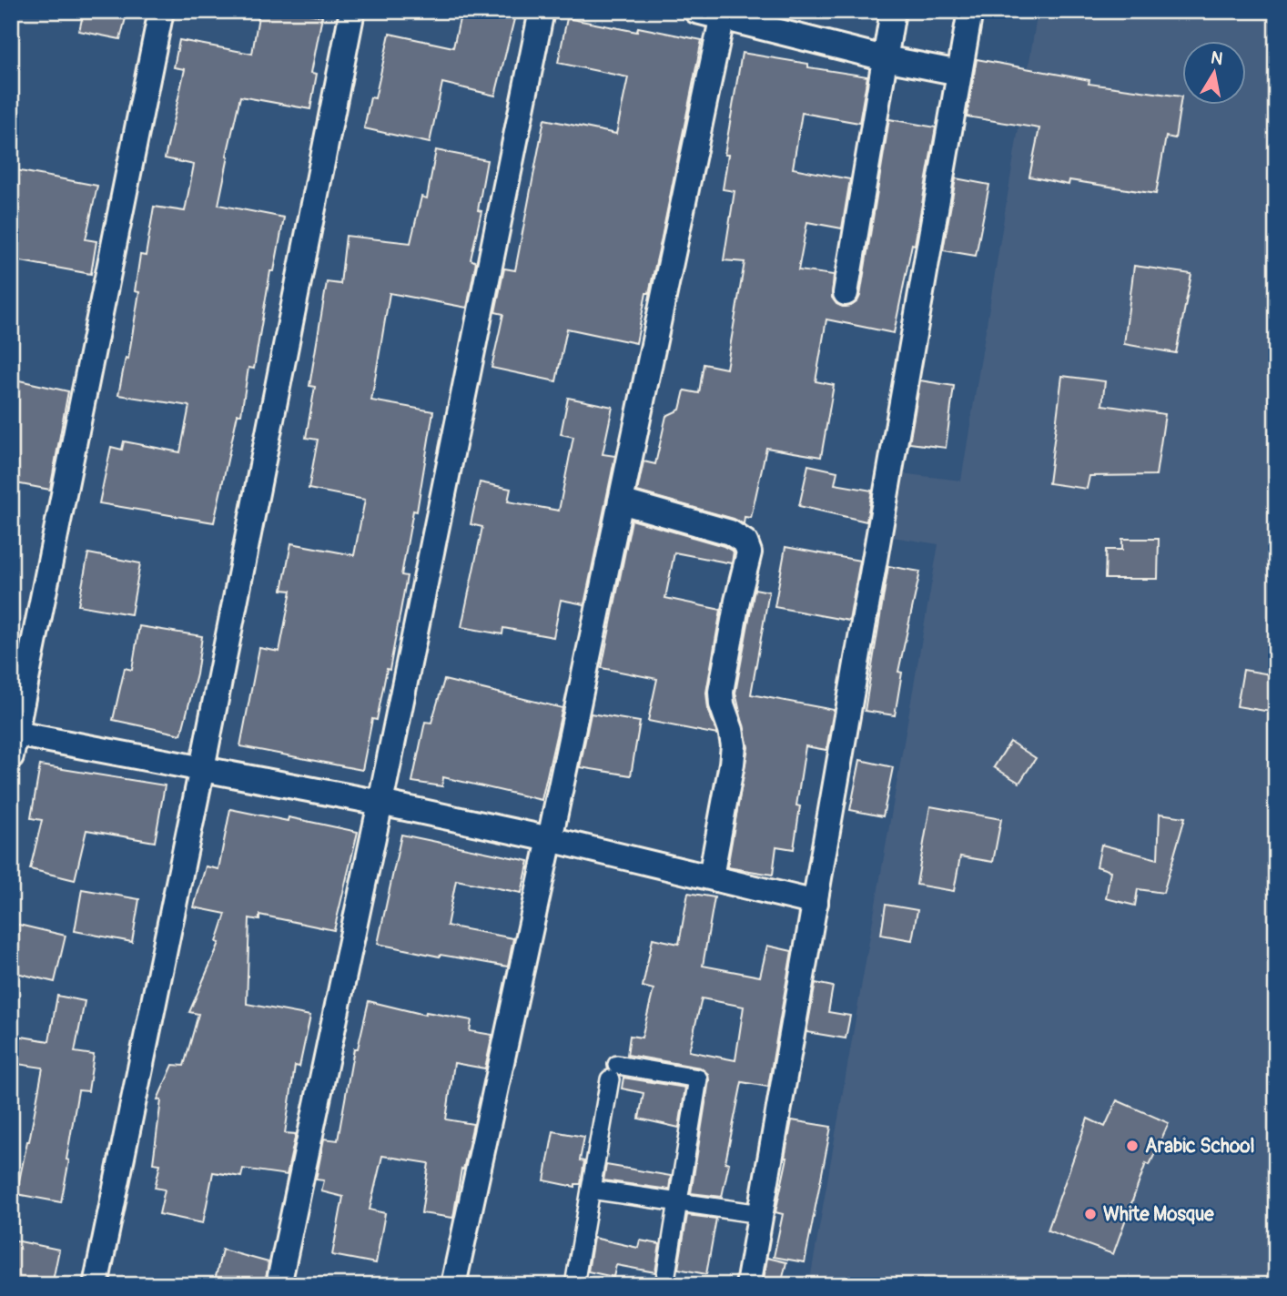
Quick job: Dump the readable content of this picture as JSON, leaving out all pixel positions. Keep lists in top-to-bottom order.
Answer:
{
  "places": ["Arabic School", "White Mosque"],
  "north": "top"
}
